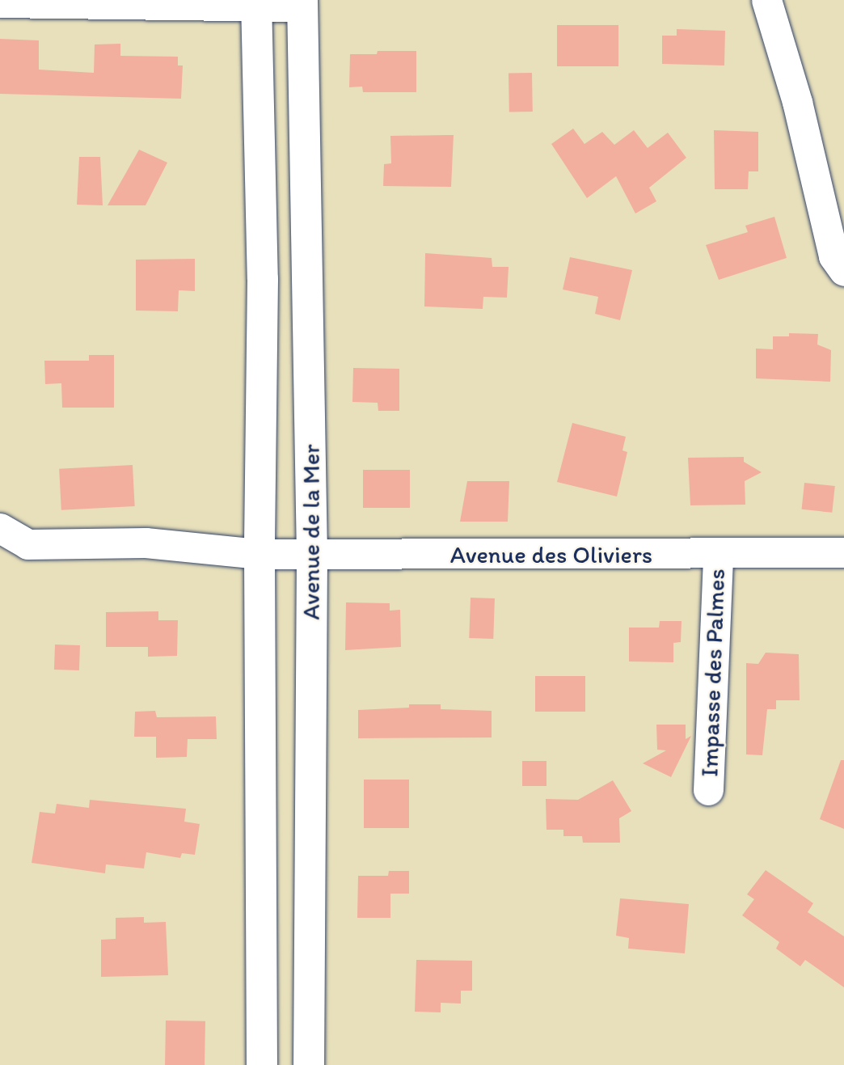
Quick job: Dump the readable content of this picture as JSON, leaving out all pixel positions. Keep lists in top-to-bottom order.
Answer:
{
  "streets": {
    "street": ["Avenue de la Mer", "Avenue des Oliviers", "Impasse des Palmes"]
  },
  "crossings": [
    ["Avenue de la Mer", "Avenue des Oliviers"],
    ["Avenue des Oliviers", "Impasse des Palmes"]
  ]
}
